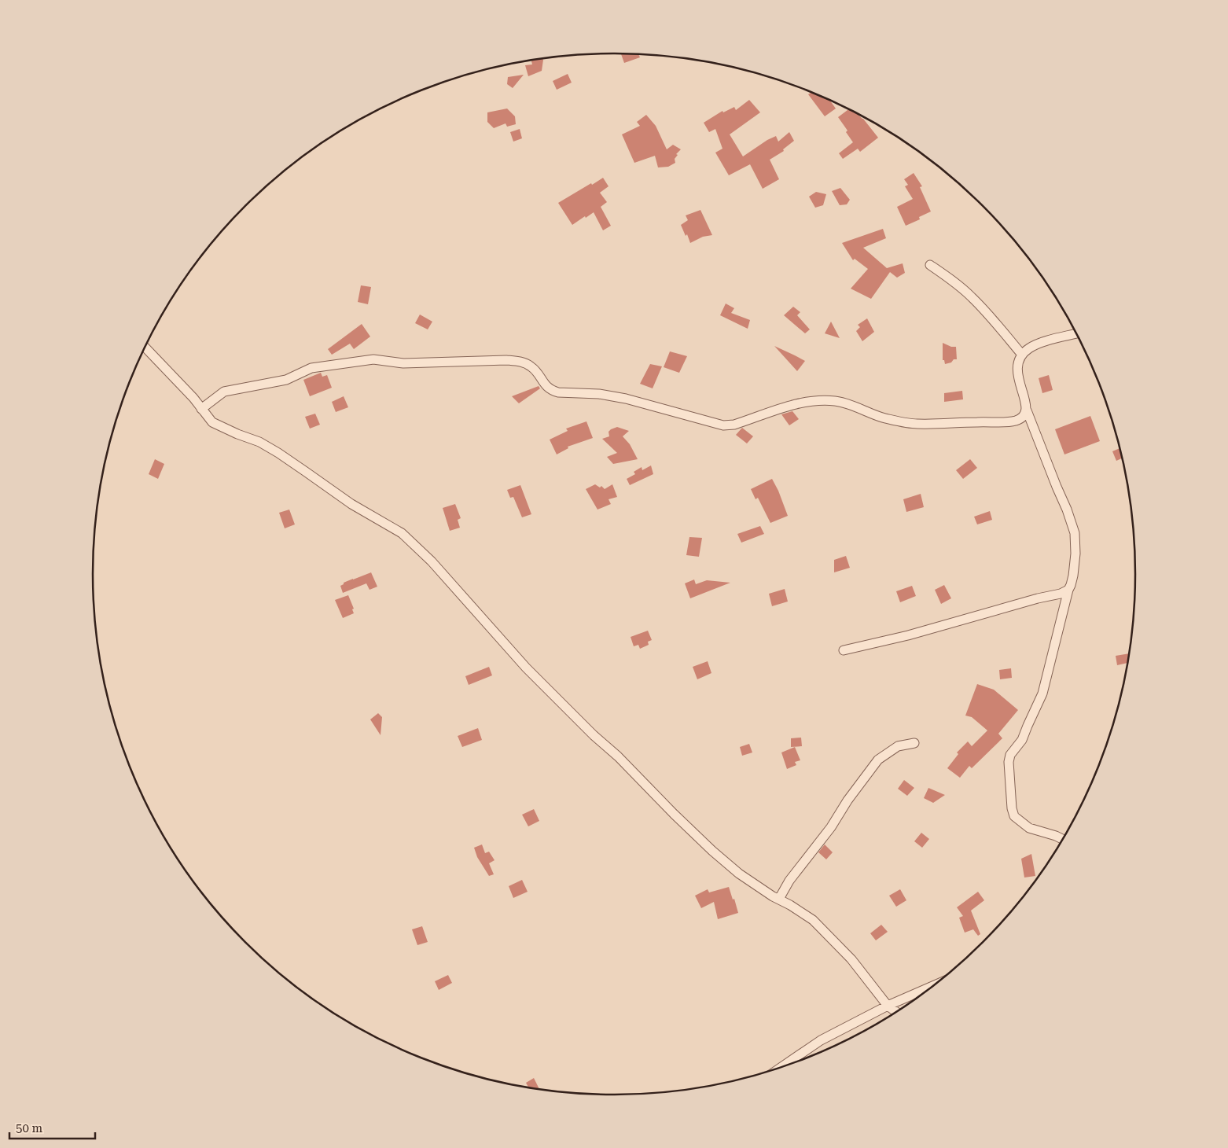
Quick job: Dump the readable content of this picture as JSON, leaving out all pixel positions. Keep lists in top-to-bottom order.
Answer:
{
  "scale_bar": "50 m"
}
